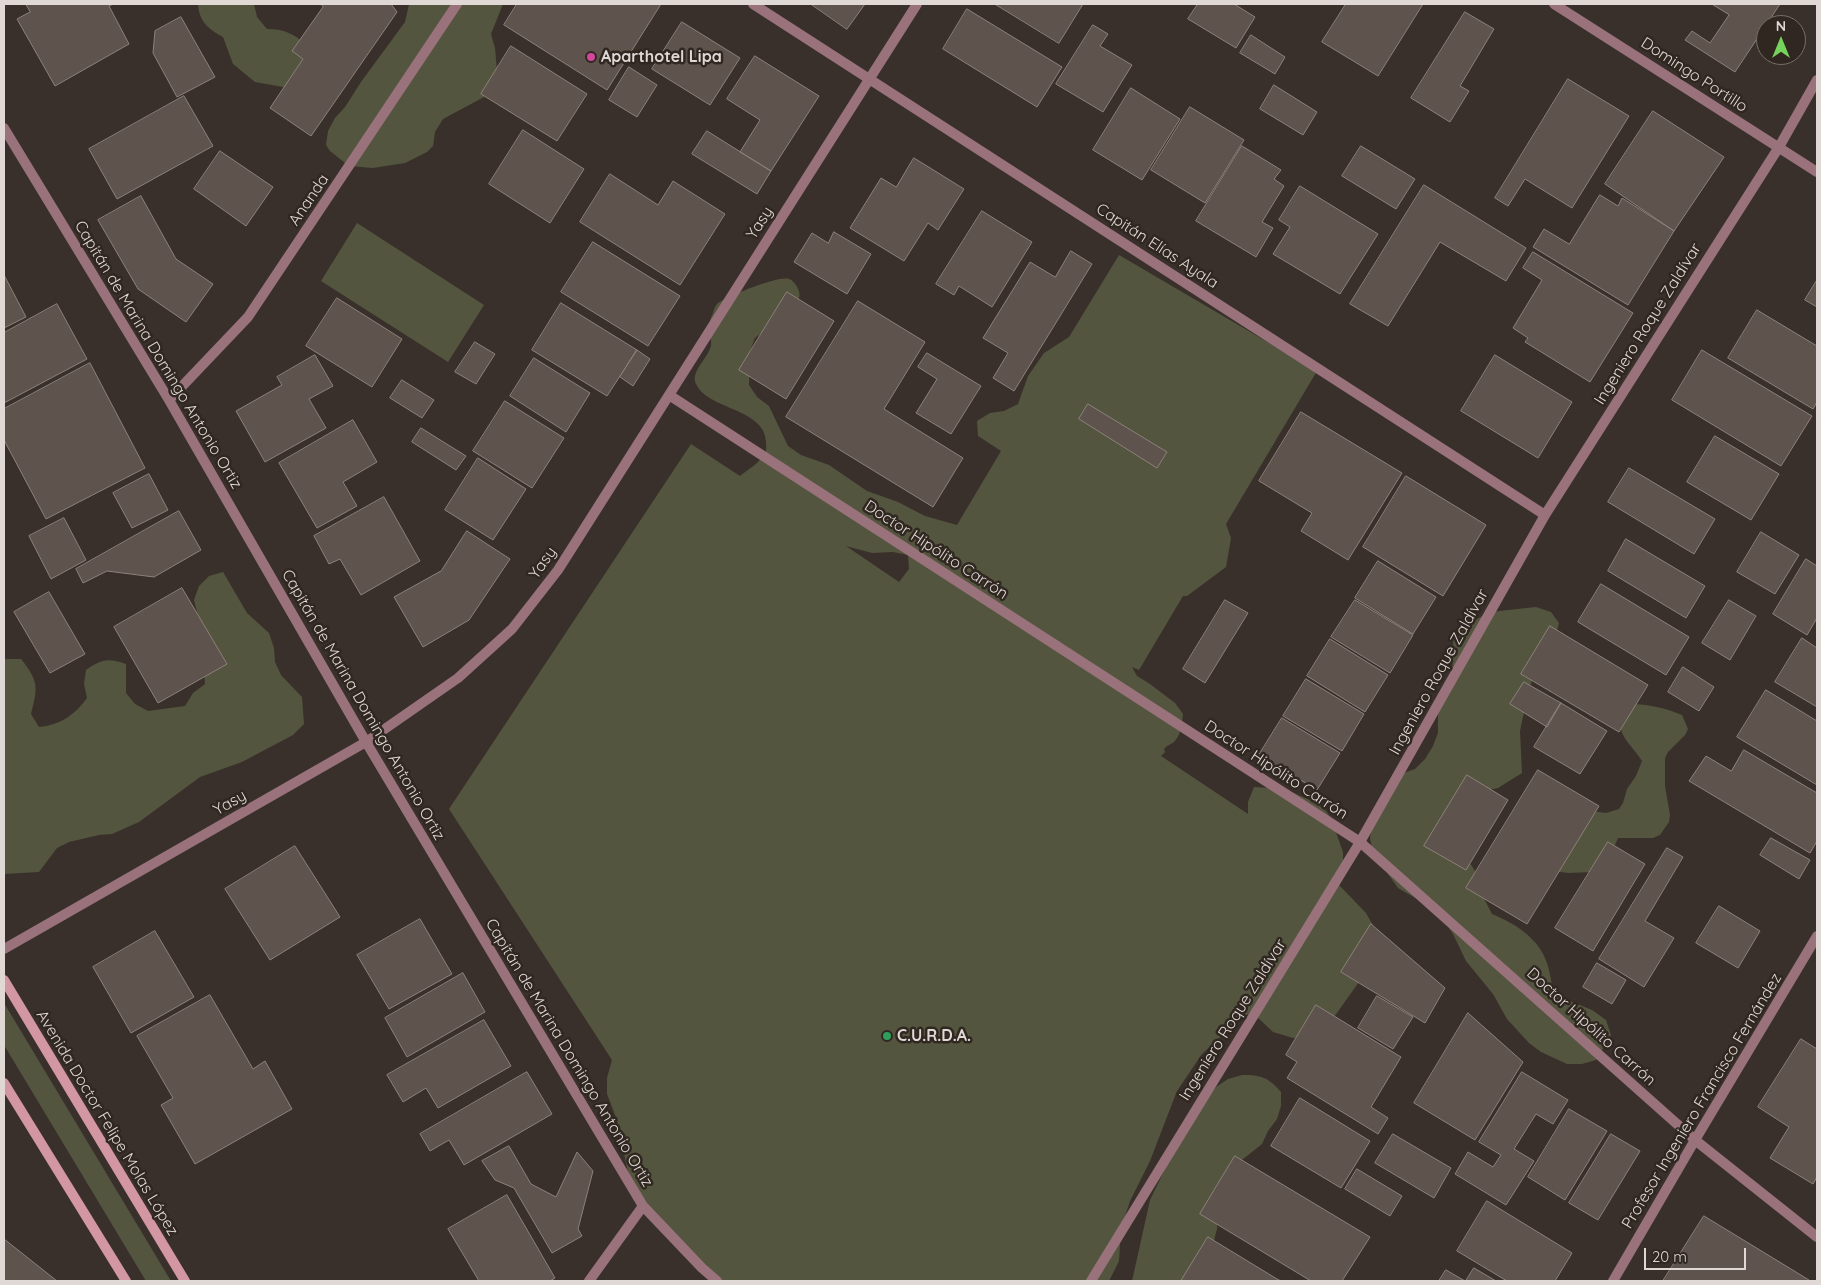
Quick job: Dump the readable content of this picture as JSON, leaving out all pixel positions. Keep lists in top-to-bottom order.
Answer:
{
  "streets": {
    "main road": ["Avenida Doctor Felipe Molas López"],
    "street": [
      "Domingo Portillo",
      "Ananda",
      "Yasy",
      "Capitán Elías Ayala",
      "Ingeniero Roque Zaldívar",
      "Capitán de Marina Domingo Antonio Ortiz",
      "Doctor Hipólito Carrón",
      "Profesor Ingeniero Francisco Fernández"
    ]
  },
  "crossings": [
    ["Domingo Portillo", "Ingeniero Roque Zaldívar"],
    ["Ananda", "Capitán de Marina Domingo Antonio Ortiz"],
    ["Yasy", "Capitán Elías Ayala"],
    ["Yasy", "Capitán de Marina Domingo Antonio Ortiz"],
    ["Yasy", "Doctor Hipólito Carrón"],
    ["Capitán Elías Ayala", "Ingeniero Roque Zaldívar"],
    ["Ingeniero Roque Zaldívar", "Doctor Hipólito Carrón"],
    ["Doctor Hipólito Carrón", "Profesor Ingeniero Francisco Fernández"]
  ],
  "places": ["Aparthotel Lipa", "C.U.R.D.A."],
  "scale_bar": "20 m",
  "north": "top"
}
